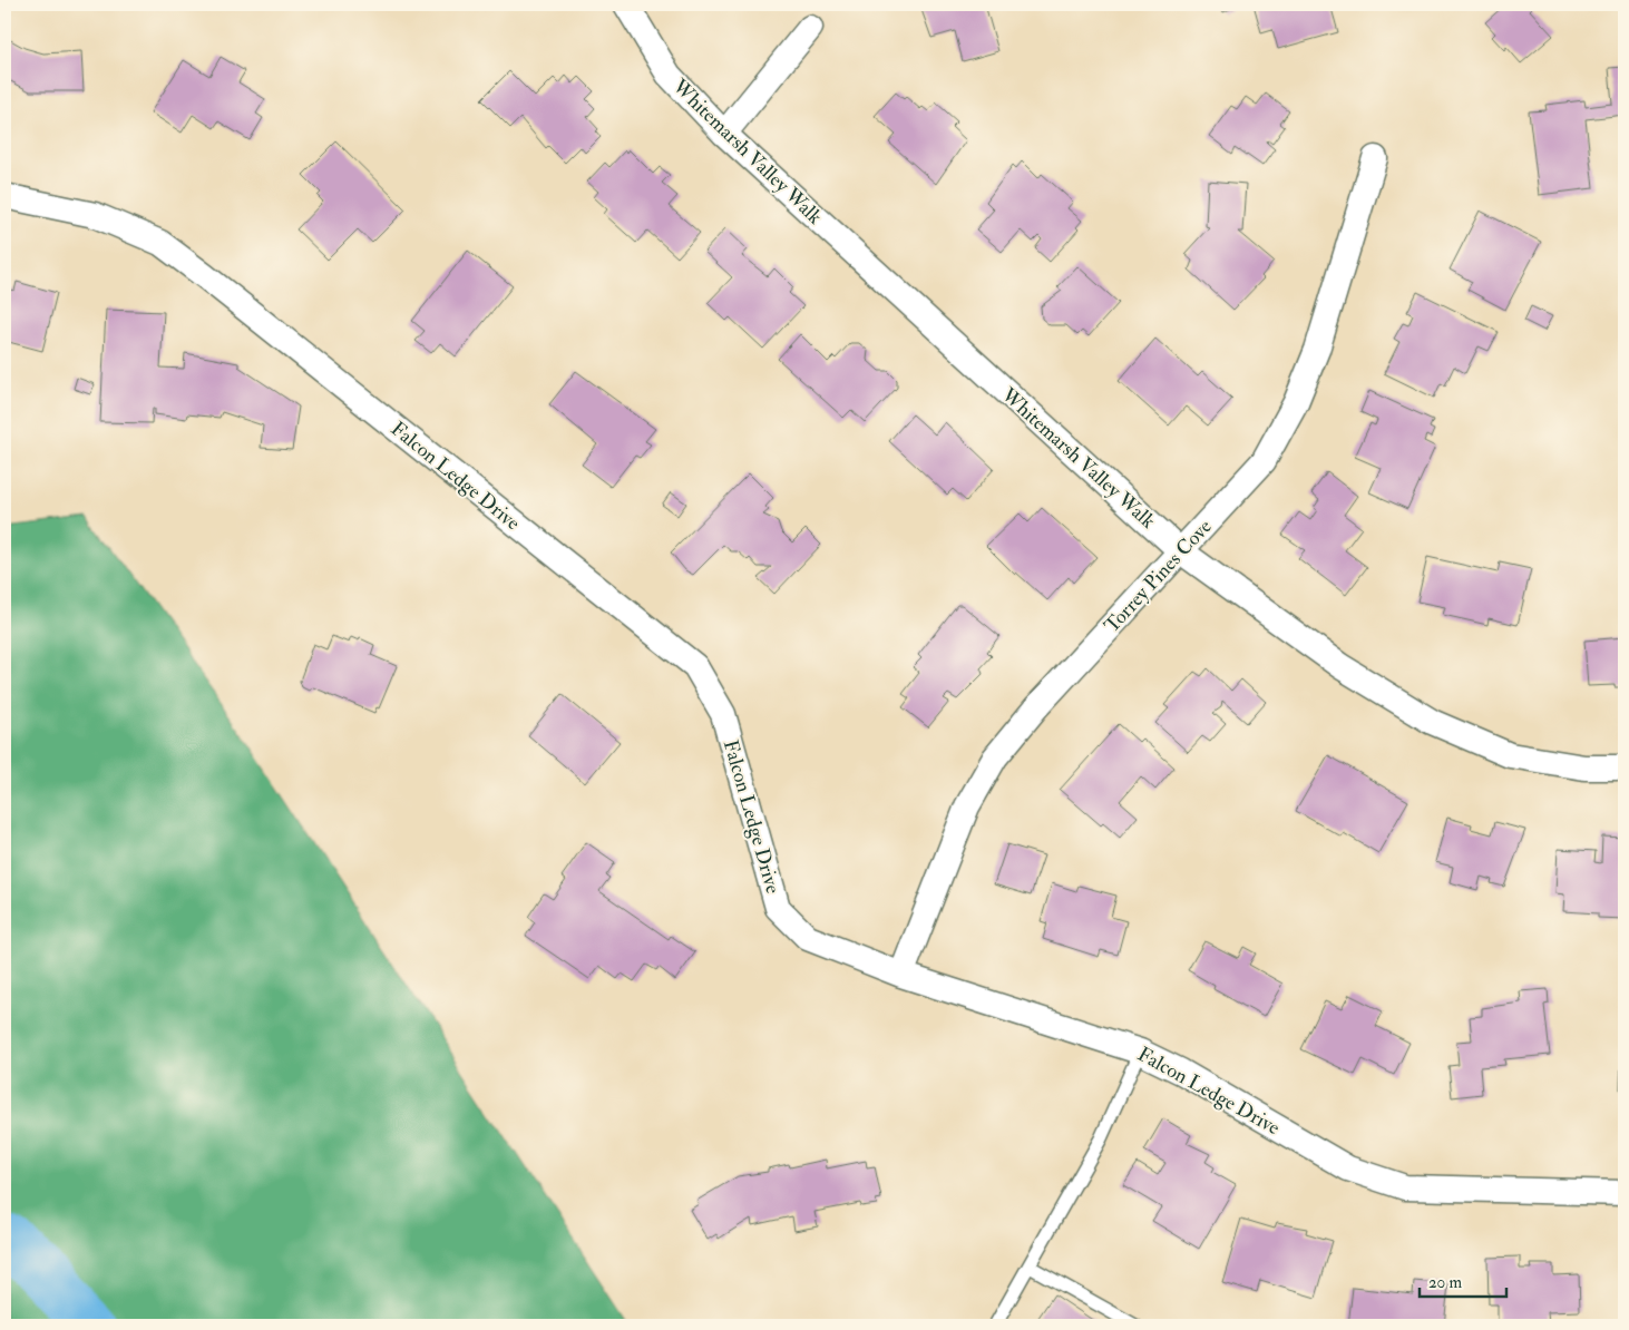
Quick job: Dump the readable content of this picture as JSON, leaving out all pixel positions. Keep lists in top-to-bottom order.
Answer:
{
  "streets": {
    "street": ["Whitemarsh Valley Walk", "Falcon Ledge Drive", "Torrey Pines Cove"]
  },
  "crossings": [
    ["Whitemarsh Valley Walk", "Torrey Pines Cove"],
    ["Falcon Ledge Drive", "Torrey Pines Cove"]
  ],
  "scale_bar": "20 m"
}
